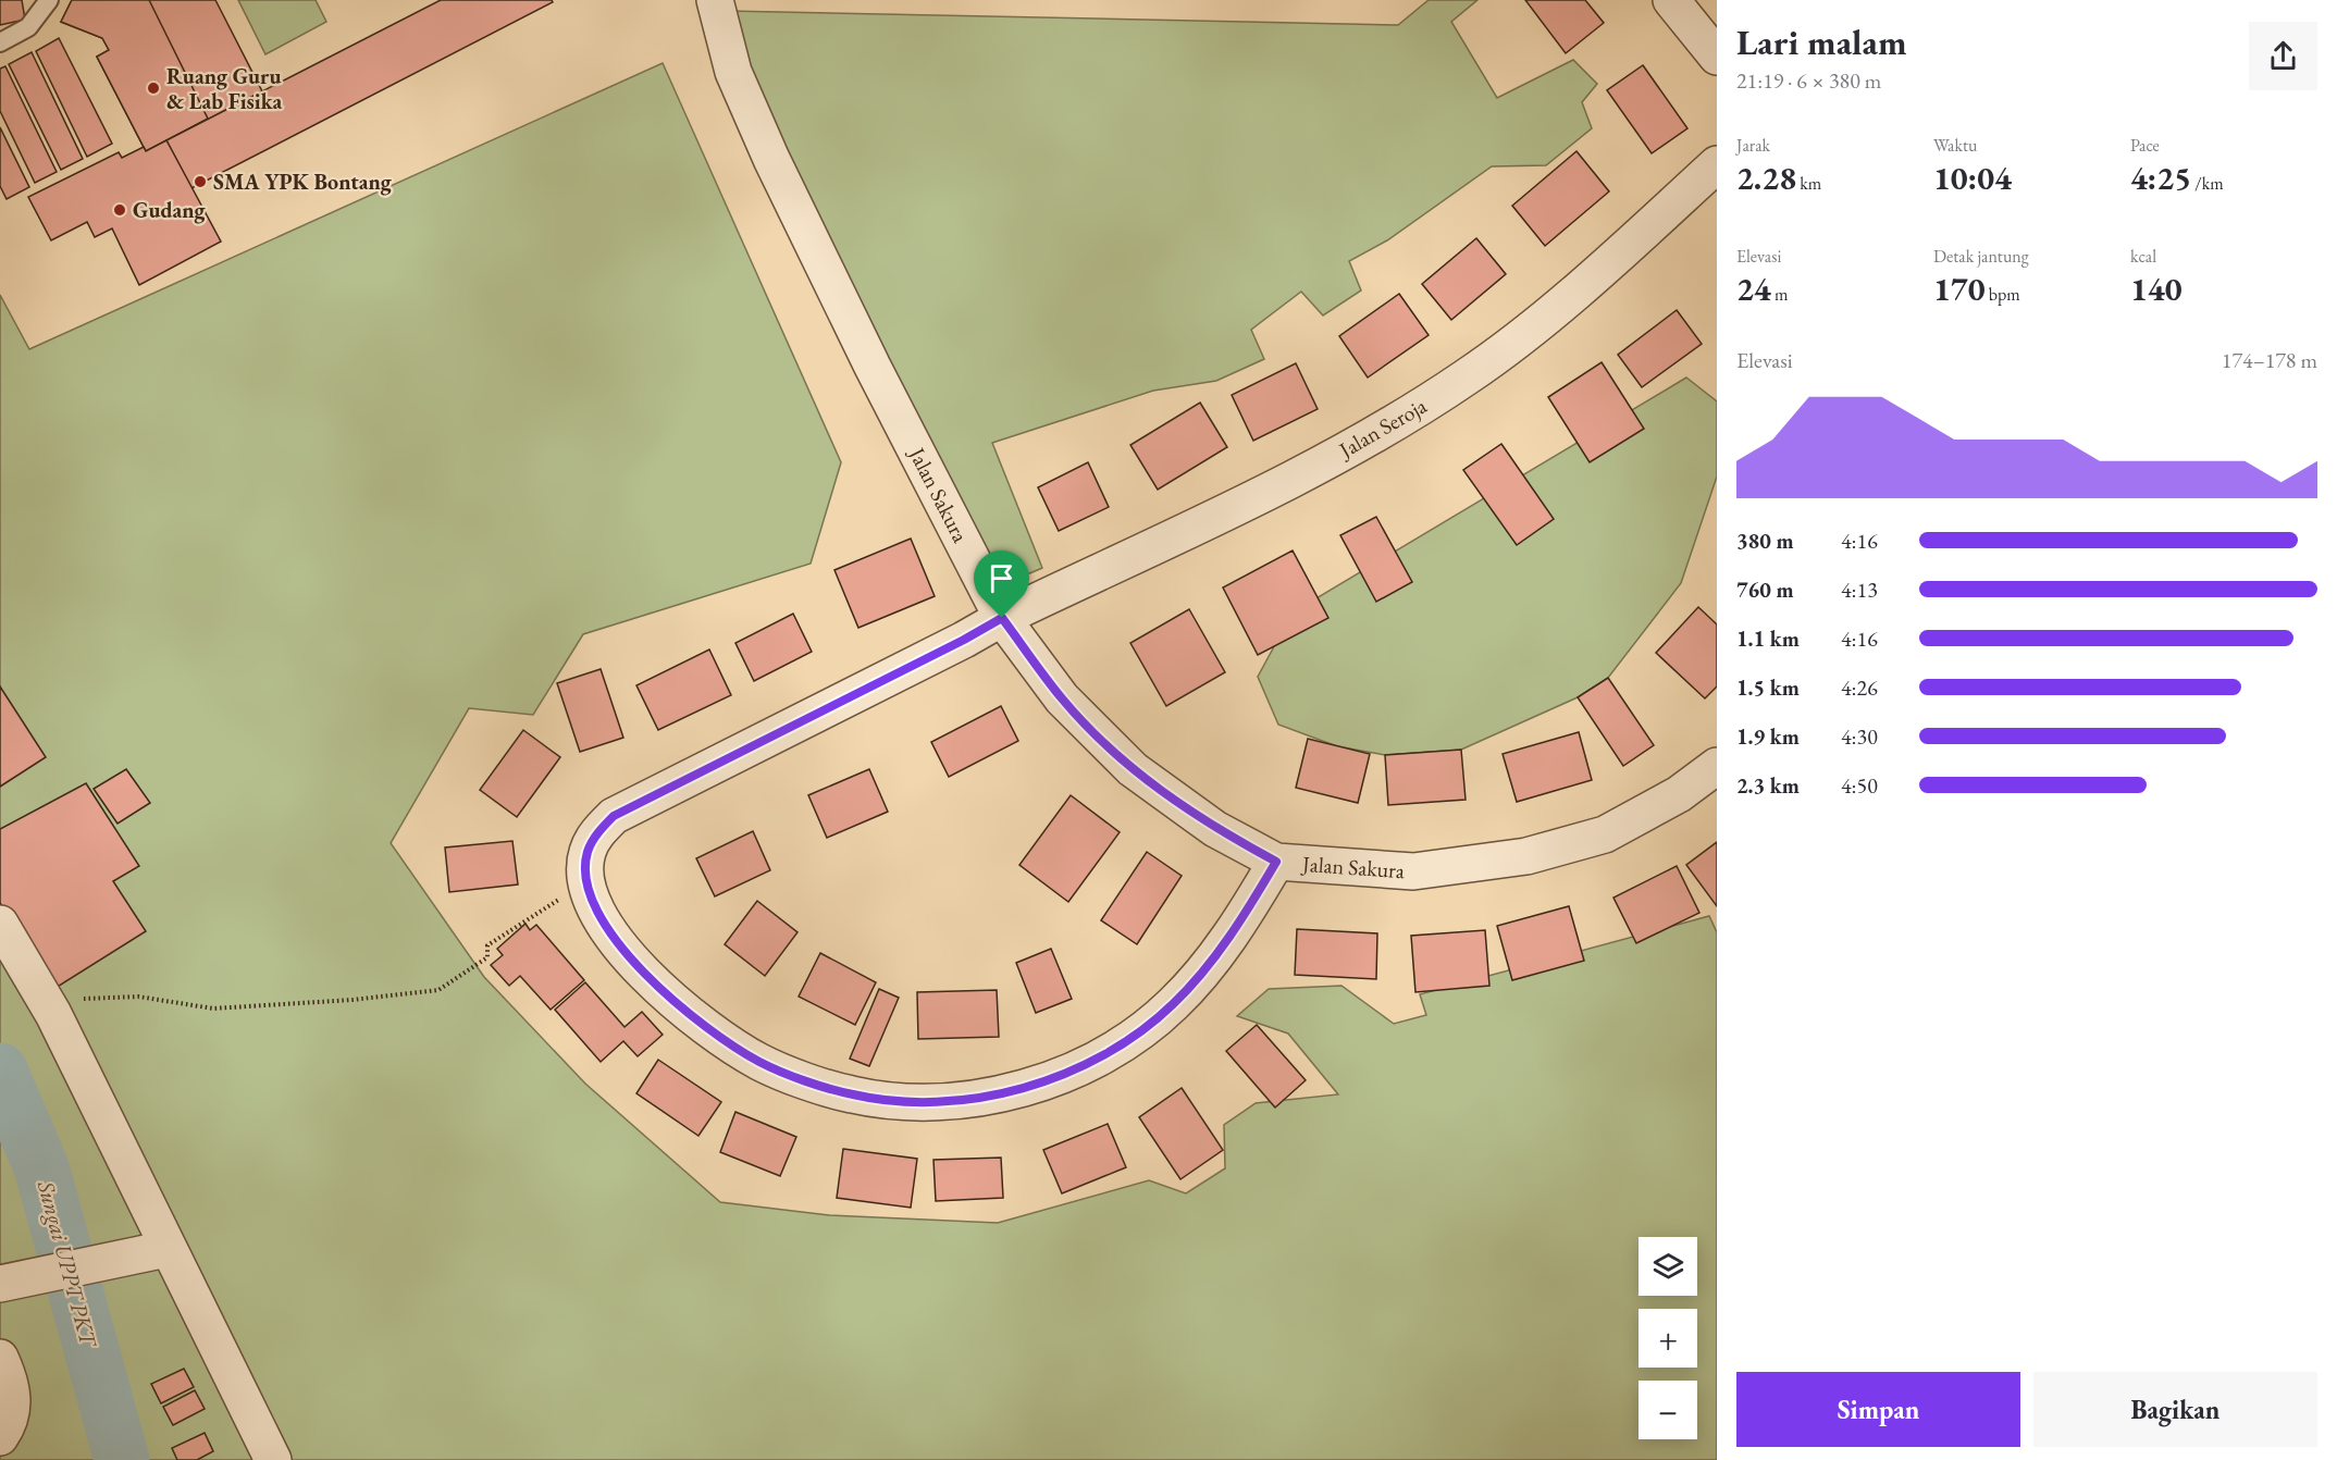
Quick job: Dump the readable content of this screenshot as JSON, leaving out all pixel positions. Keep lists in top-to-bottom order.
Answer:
{
  "streets": {
    "street": ["Jalan Seroja", "Jalan Sakura"]
  },
  "crossings": [
    ["Jalan Seroja", "Jalan Sakura"]
  ],
  "water": ["Sungai UPPT PKT"],
  "places": ["Ruang Guru & Lab Fisika", "SMA YPK Bontang", "Gudang"],
  "page": {
    "heading": ["Lari malam", "21:19 · 6 × 380 m"],
    "stats": [
      ["Jarak", "2.28 km"],
      ["Waktu", "10:04"],
      ["Pace", "4:25 /km"],
      ["Elevasi", "24 m"],
      ["Detak jantung", "170 bpm"],
      ["kcal", "140"]
    ],
    "chart": ["Elevasi", "174–178 m"],
    "list": [
      {
        "name": "380 m",
        "note": "4:16"
      },
      {
        "name": "760 m",
        "note": "4:13"
      },
      {
        "name": "1.1 km",
        "note": "4:16"
      },
      {
        "name": "1.5 km",
        "note": "4:26"
      },
      {
        "name": "1.9 km",
        "note": "4:30"
      },
      {
        "name": "2.3 km",
        "note": "4:50"
      }
    ],
    "map_buttons": ["+", "−"],
    "buttons": ["Simpan", "Bagikan"]
  }
}
